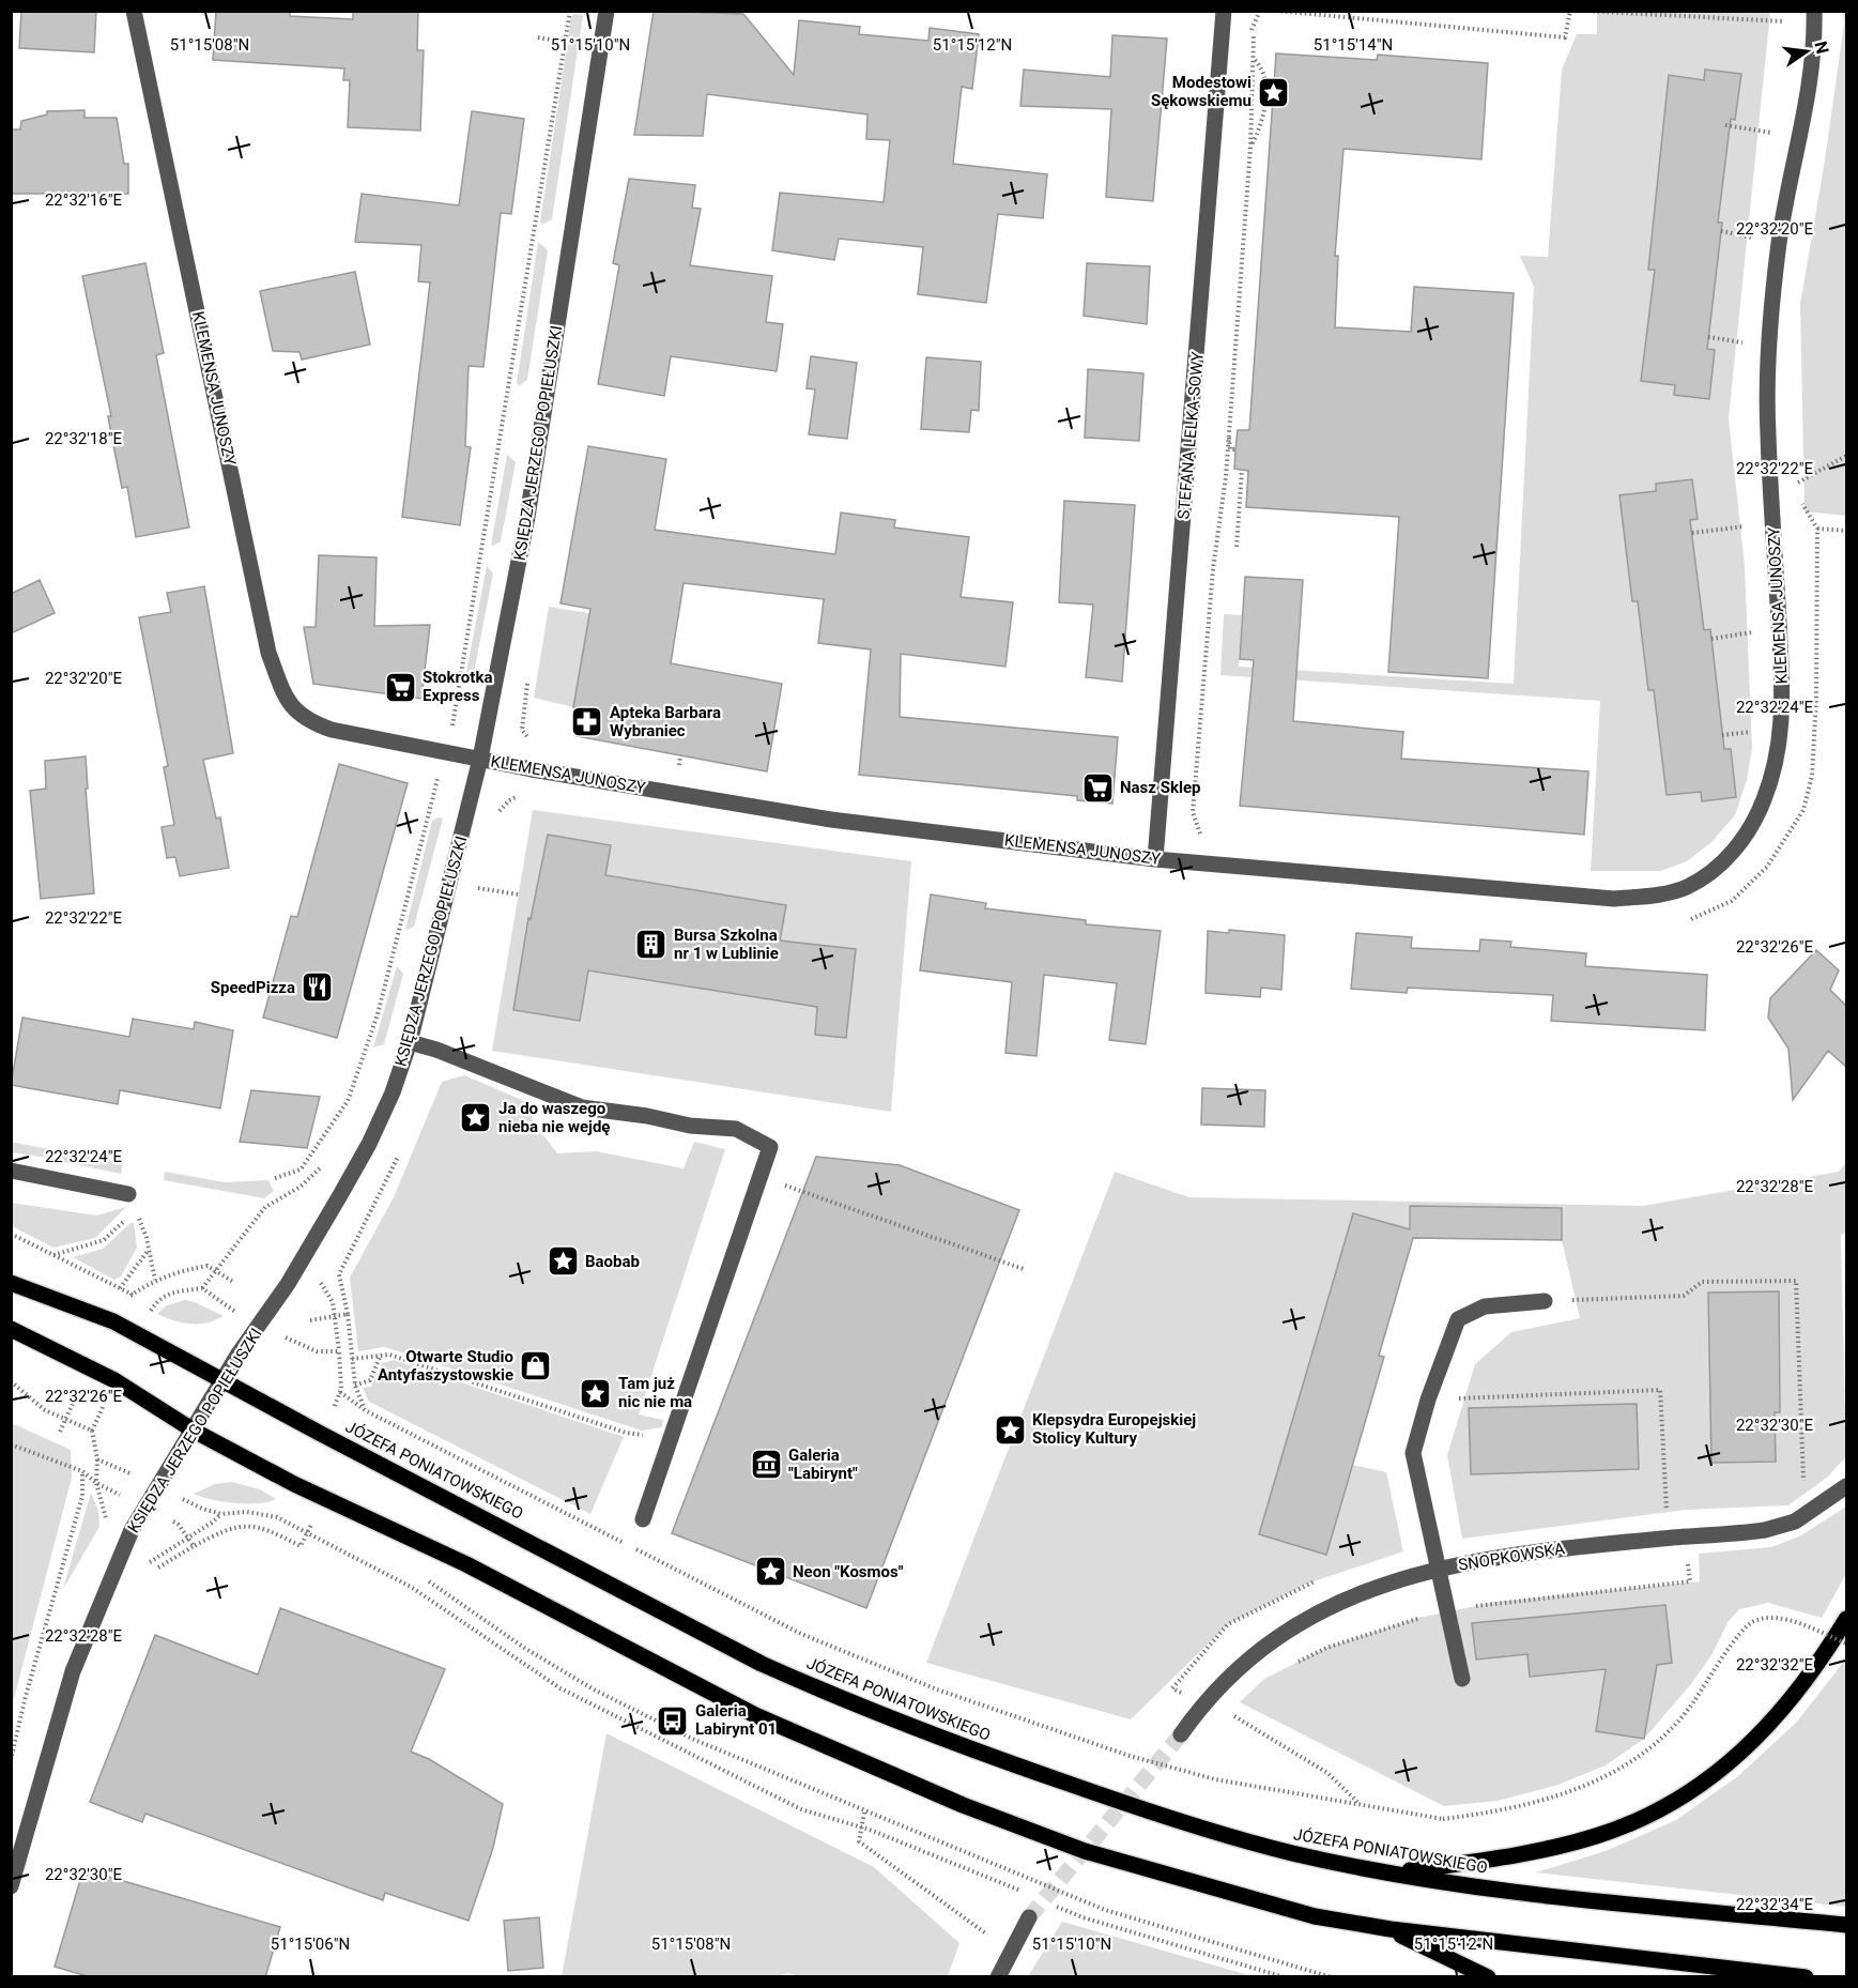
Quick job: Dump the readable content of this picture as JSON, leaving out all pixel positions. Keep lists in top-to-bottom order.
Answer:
{
  "streets": {
    "main road": ["JÓZEFA PONIATOWSKIEGO"],
    "street": [
      "KLEMENSA JUNOSZY",
      "STEFANA LELKA-SOWY",
      "KSIĘDZA JERZEGO POPIEŁUSZKI",
      "SNOPKOWSKA"
    ]
  },
  "crossings": [
    ["KLEMENSA JUNOSZY", "STEFANA LELKA-SOWY"],
    ["KLEMENSA JUNOSZY", "KSIĘDZA JERZEGO POPIEŁUSZKI"],
    ["KSIĘDZA JERZEGO POPIEŁUSZKI", "JÓZEFA PONIATOWSKIEGO"]
  ],
  "places": {
    "place": [
      "Modestowi Sękowskiemu",
      "Ja do waszego nieba nie wejdę",
      "Baobab",
      "Tam już nic nie ma",
      "Klepsydra Europejskiej Stolicy Kultury",
      "Neon \"Kosmos\""
    ],
    "supermarket": ["Stokrotka Express", "Nasz Sklep"],
    "pharmacy": ["Apteka Barbara Wybraniec"],
    "building": ["Bursa Szkolna nr 1 w Lublinie"],
    "restaurant": ["SpeedPizza"],
    "shop": ["Otwarte Studio Antyfaszystowskie"],
    "museum": ["Galeria \"Labirynt\""],
    "bus stop": ["Galeria Labirynt 01"]
  },
  "north": "right",
  "coordinates": [
    "51°15'08\"N",
    "51°15'10\"N",
    "51°15'12\"N",
    "51°15'14\"N",
    "22°32'16\"E",
    "22°32'20\"E",
    "22°32'18\"E",
    "22°32'22\"E",
    "22°32'24\"E",
    "22°32'26\"E",
    "22°32'28\"E",
    "22°32'30\"E",
    "22°32'32\"E",
    "22°32'34\"E",
    "51°15'06\"N"
  ]
}
